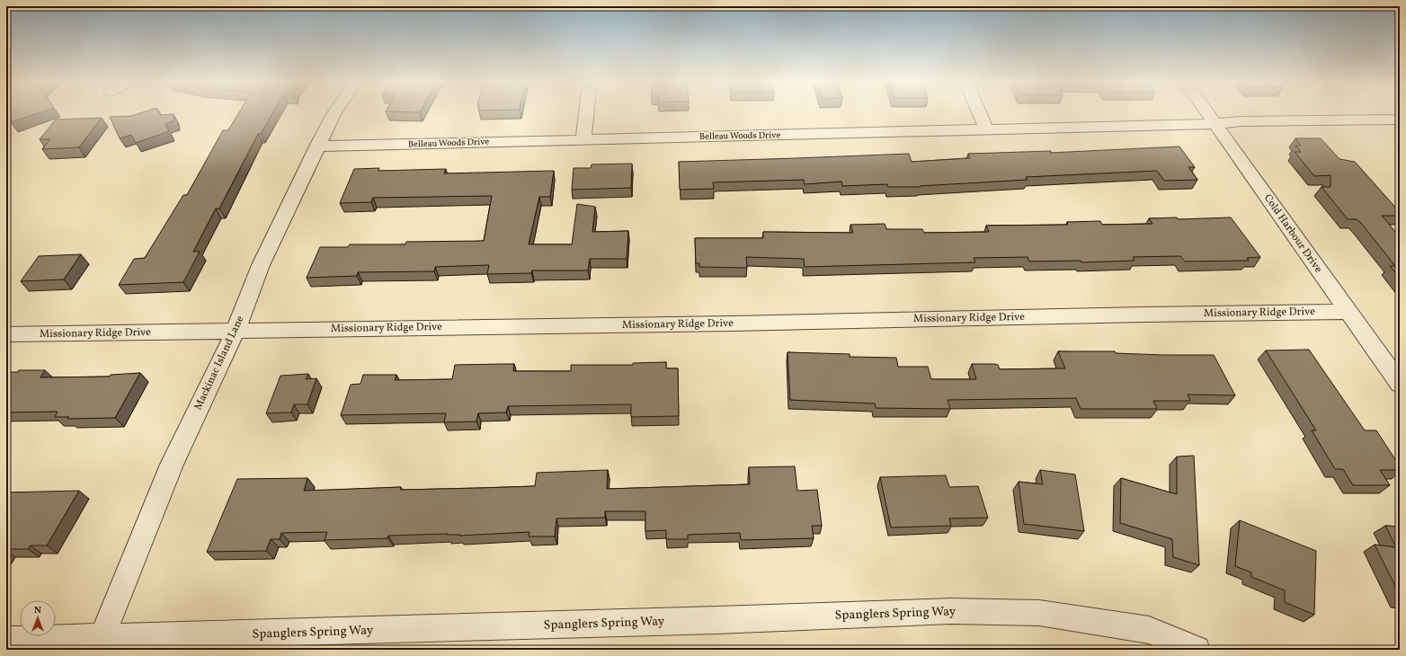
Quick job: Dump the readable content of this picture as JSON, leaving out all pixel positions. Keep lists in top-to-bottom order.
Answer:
{
  "streets": {
    "street": [
      "Belleau Woods Drive",
      "Cold Harbour Drive",
      "Missionary Ridge Drive",
      "Mackinac Island Lane",
      "Spanglers Spring Way"
    ]
  },
  "crossings": [
    ["Belleau Woods Drive", "Cold Harbour Drive"],
    ["Belleau Woods Drive", "Mackinac Island Lane"],
    ["Cold Harbour Drive", "Missionary Ridge Drive"],
    ["Missionary Ridge Drive", "Mackinac Island Lane"],
    ["Mackinac Island Lane", "Spanglers Spring Way"]
  ],
  "north": "top"
}
